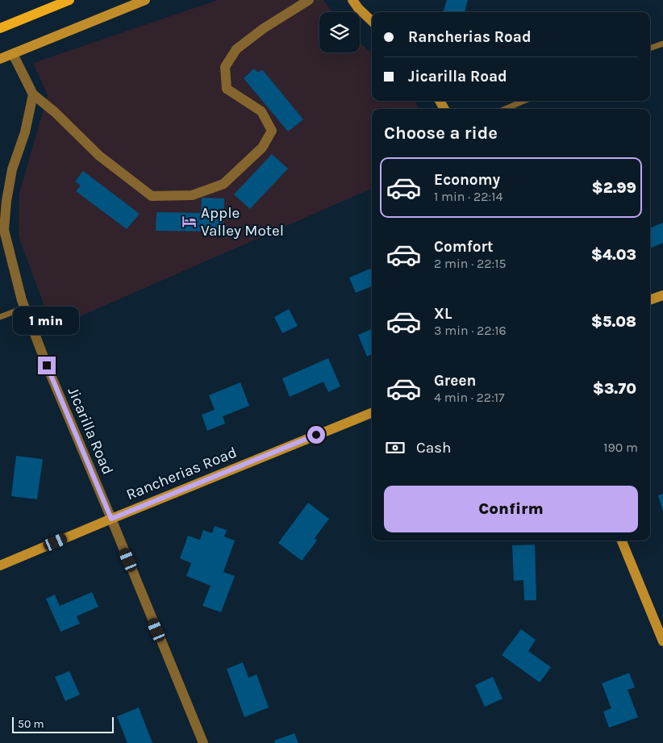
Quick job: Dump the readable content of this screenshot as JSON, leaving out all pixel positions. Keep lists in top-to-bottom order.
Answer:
{
  "streets": {
    "street": ["Jicarilla Road", "Rancherias Road"]
  },
  "crossings": [
    ["Jicarilla Road", "Rancherias Road"]
  ],
  "places": {
    "hotel": ["Apple Valley Motel"]
  },
  "scale_bar": "50 m",
  "page": {
    "banner": ["Rancherias Road", "Jicarilla Road"],
    "heading": "Choose a ride",
    "list": [
      {
        "name": "Economy",
        "note": "1 min · 22:14",
        "value": "$2.99"
      },
      {
        "name": "Comfort",
        "note": "2 min · 22:15",
        "value": "$4.03"
      },
      {
        "name": "XL",
        "note": "3 min · 22:16",
        "value": "$5.08"
      },
      {
        "name": "Green",
        "note": "4 min · 22:17",
        "value": "$3.70"
      }
    ],
    "bubble": "1 min",
    "pay": ["Cash", "190 m"],
    "buttons": "Confirm",
    "scale": "50 m"
  }
}
